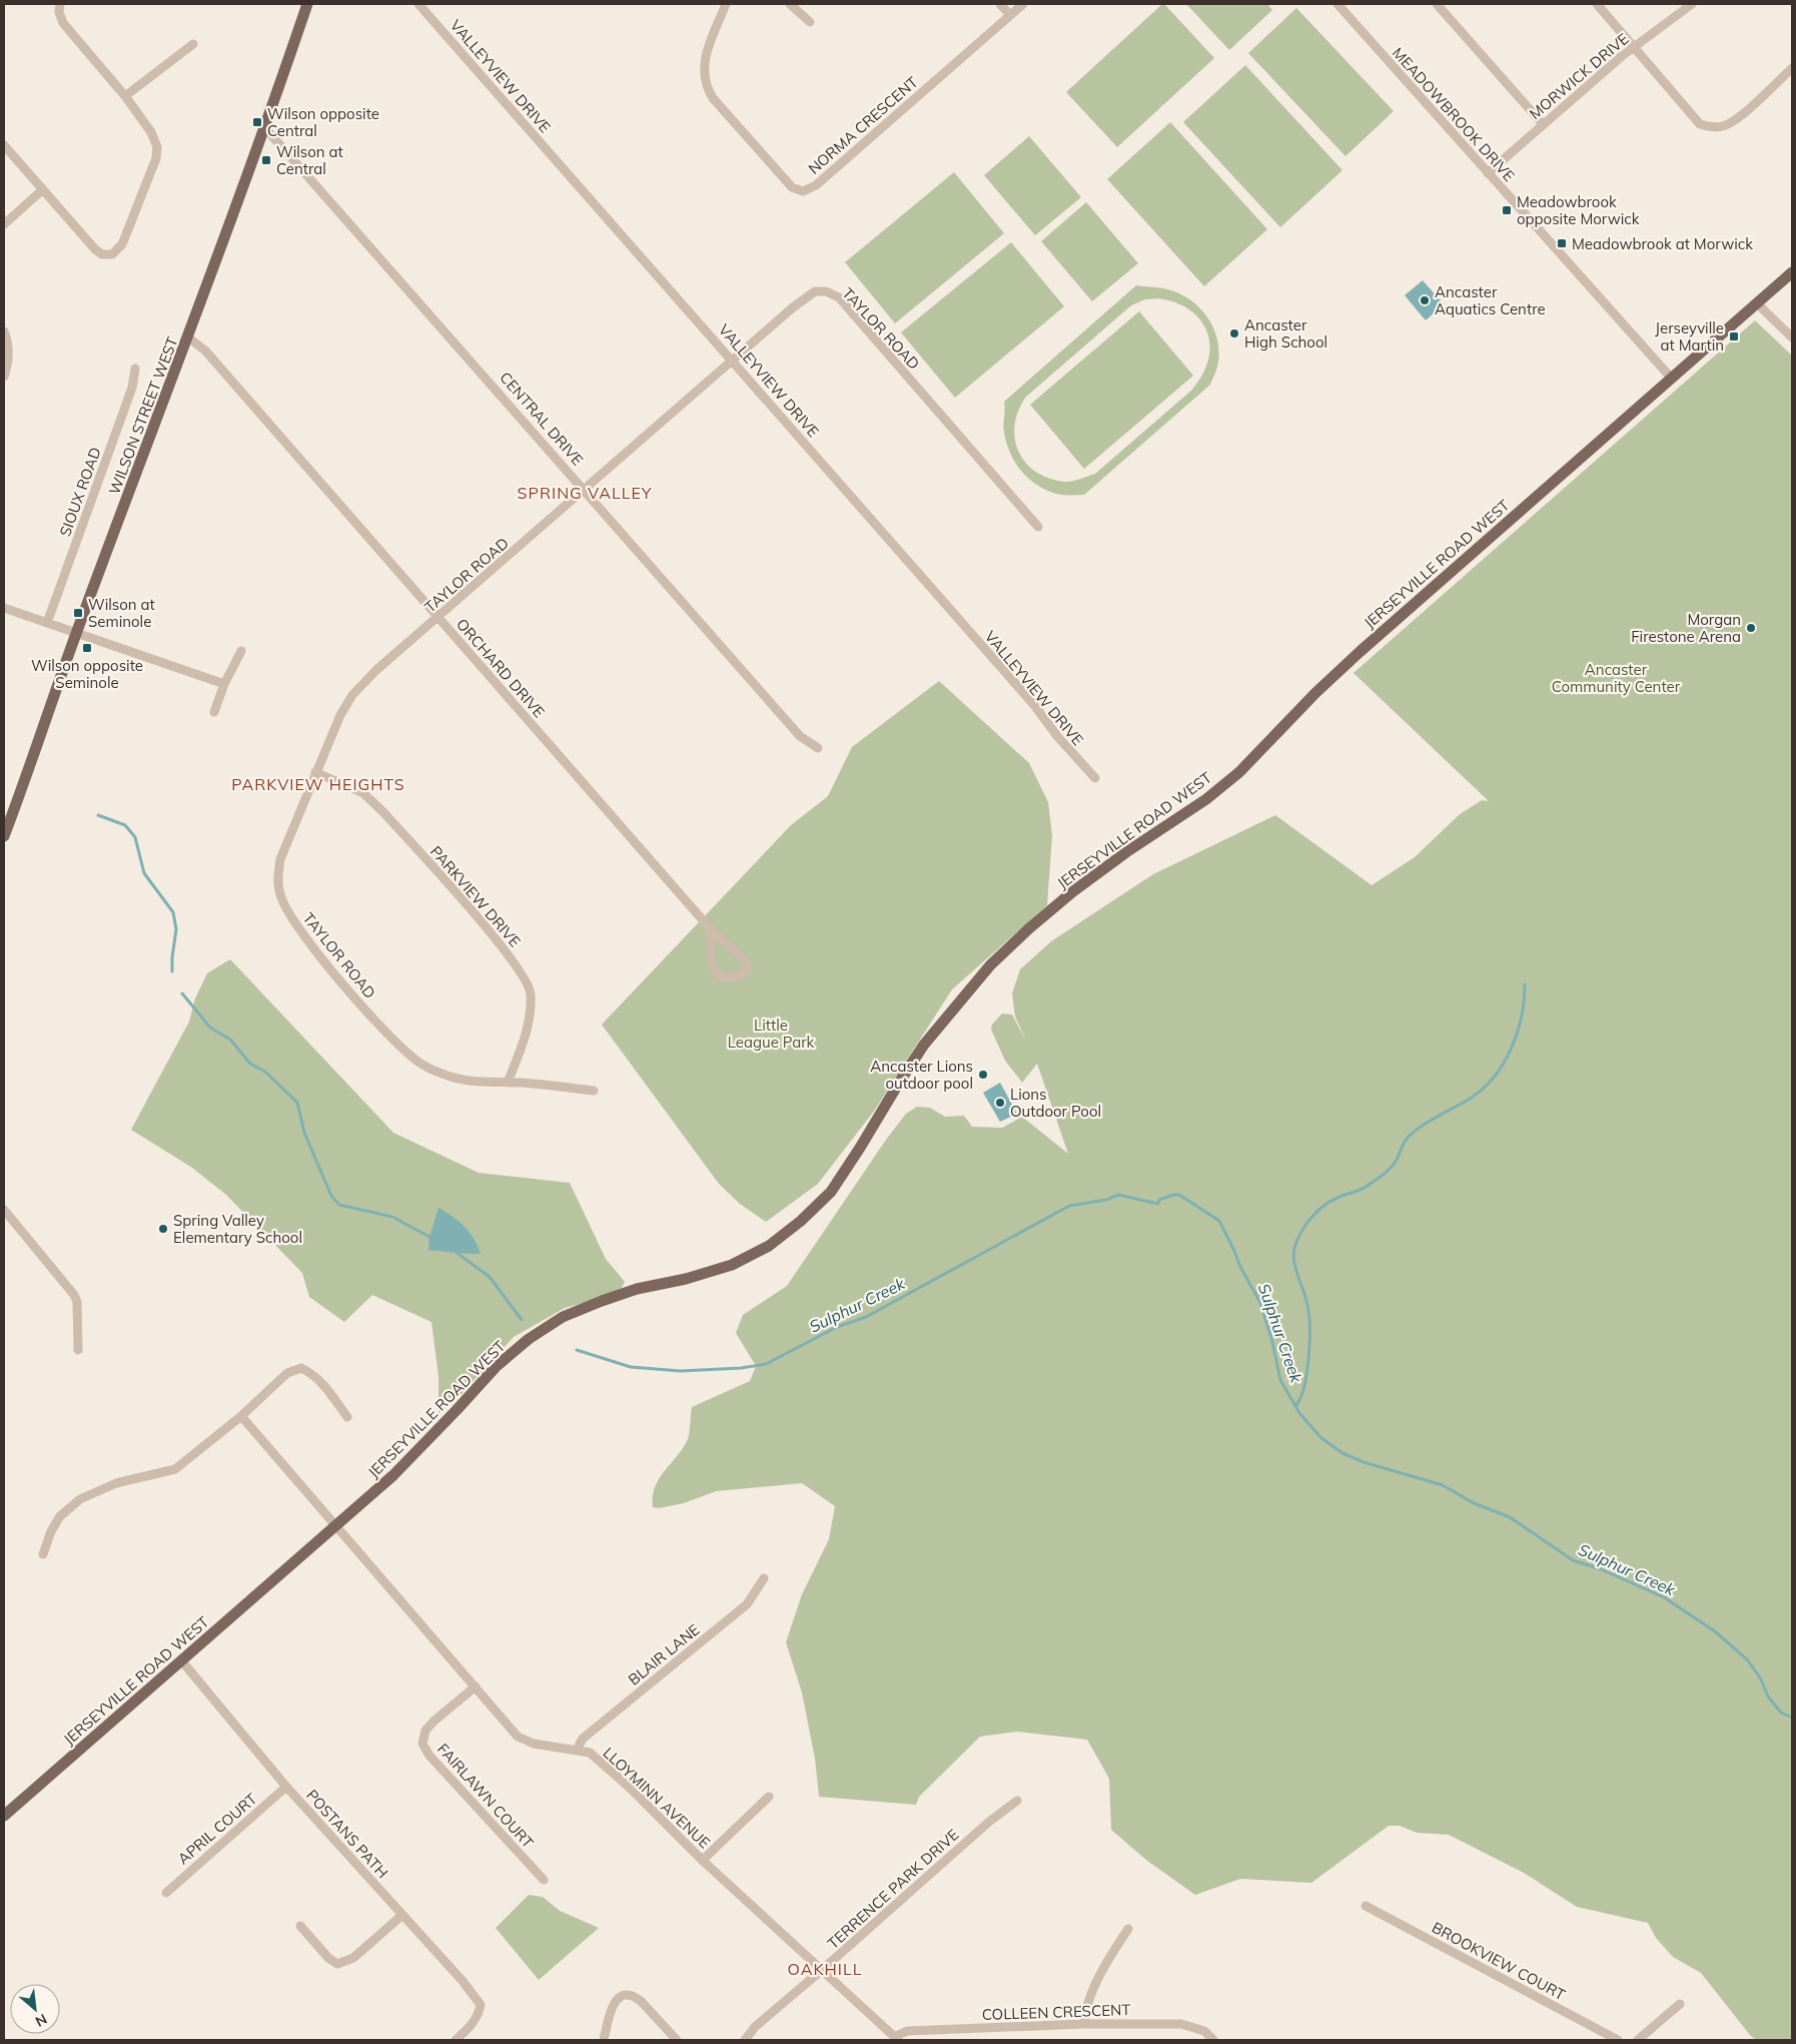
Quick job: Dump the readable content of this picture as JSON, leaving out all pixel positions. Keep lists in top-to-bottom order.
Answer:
{
  "streets": {
    "main road": ["WILSON STREET WEST", "JERSEYVILLE ROAD WEST"],
    "street": [
      "VALLEYVIEW DRIVE",
      "MORWICK DRIVE",
      "MEADOWBROOK DRIVE",
      "NORMA CRESCENT",
      "TAYLOR ROAD",
      "CENTRAL DRIVE",
      "SIOUX ROAD",
      "ORCHARD DRIVE",
      "PARKVIEW DRIVE",
      "BLAIR LANE",
      "FAIRLAWN COURT",
      "LLOYMINN AVENUE",
      "APRIL COURT",
      "POSTANS PATH",
      "TERRENCE PARK DRIVE",
      "BROOKVIEW COURT",
      "COLLEEN CRESCENT"
    ]
  },
  "crossings": [
    ["VALLEYVIEW DRIVE", "TAYLOR ROAD"],
    ["MORWICK DRIVE", "MEADOWBROOK DRIVE"],
    ["MEADOWBROOK DRIVE", "JERSEYVILLE ROAD WEST"],
    ["TAYLOR ROAD", "CENTRAL DRIVE"],
    ["TAYLOR ROAD", "ORCHARD DRIVE"],
    ["TAYLOR ROAD", "PARKVIEW DRIVE"],
    ["WILSON STREET WEST", "CENTRAL DRIVE"],
    ["WILSON STREET WEST", "ORCHARD DRIVE"],
    ["JERSEYVILLE ROAD WEST", "LLOYMINN AVENUE"],
    ["JERSEYVILLE ROAD WEST", "POSTANS PATH"],
    ["BLAIR LANE", "LLOYMINN AVENUE"],
    ["FAIRLAWN COURT", "LLOYMINN AVENUE"],
    ["LLOYMINN AVENUE", "TERRENCE PARK DRIVE"],
    ["LLOYMINN AVENUE", "COLLEEN CRESCENT"],
    ["APRIL COURT", "POSTANS PATH"]
  ],
  "districts": ["SPRING VALLEY", "PARKVIEW HEIGHTS", "OAKHILL"],
  "water": ["Sulphur Creek"],
  "parks": ["Ancaster Community Center", "Little League Park"],
  "places": {
    "transit": [
      "Wilson opposite Central",
      "Wilson at Central",
      "Meadowbrook opposite Morwick",
      "Meadowbrook at Morwick",
      "Jerseyville at Martin",
      "Wilson at Seminole",
      "Wilson opposite Seminole"
    ],
    "other": [
      "Ancaster Aquatics Centre",
      "Ancaster High School",
      "Morgan Firestone Arena",
      "Ancaster Lions outdoor pool",
      "Lions Outdoor Pool",
      "Spring Valley Elementary School"
    ]
  },
  "north": "bottom right"
}
